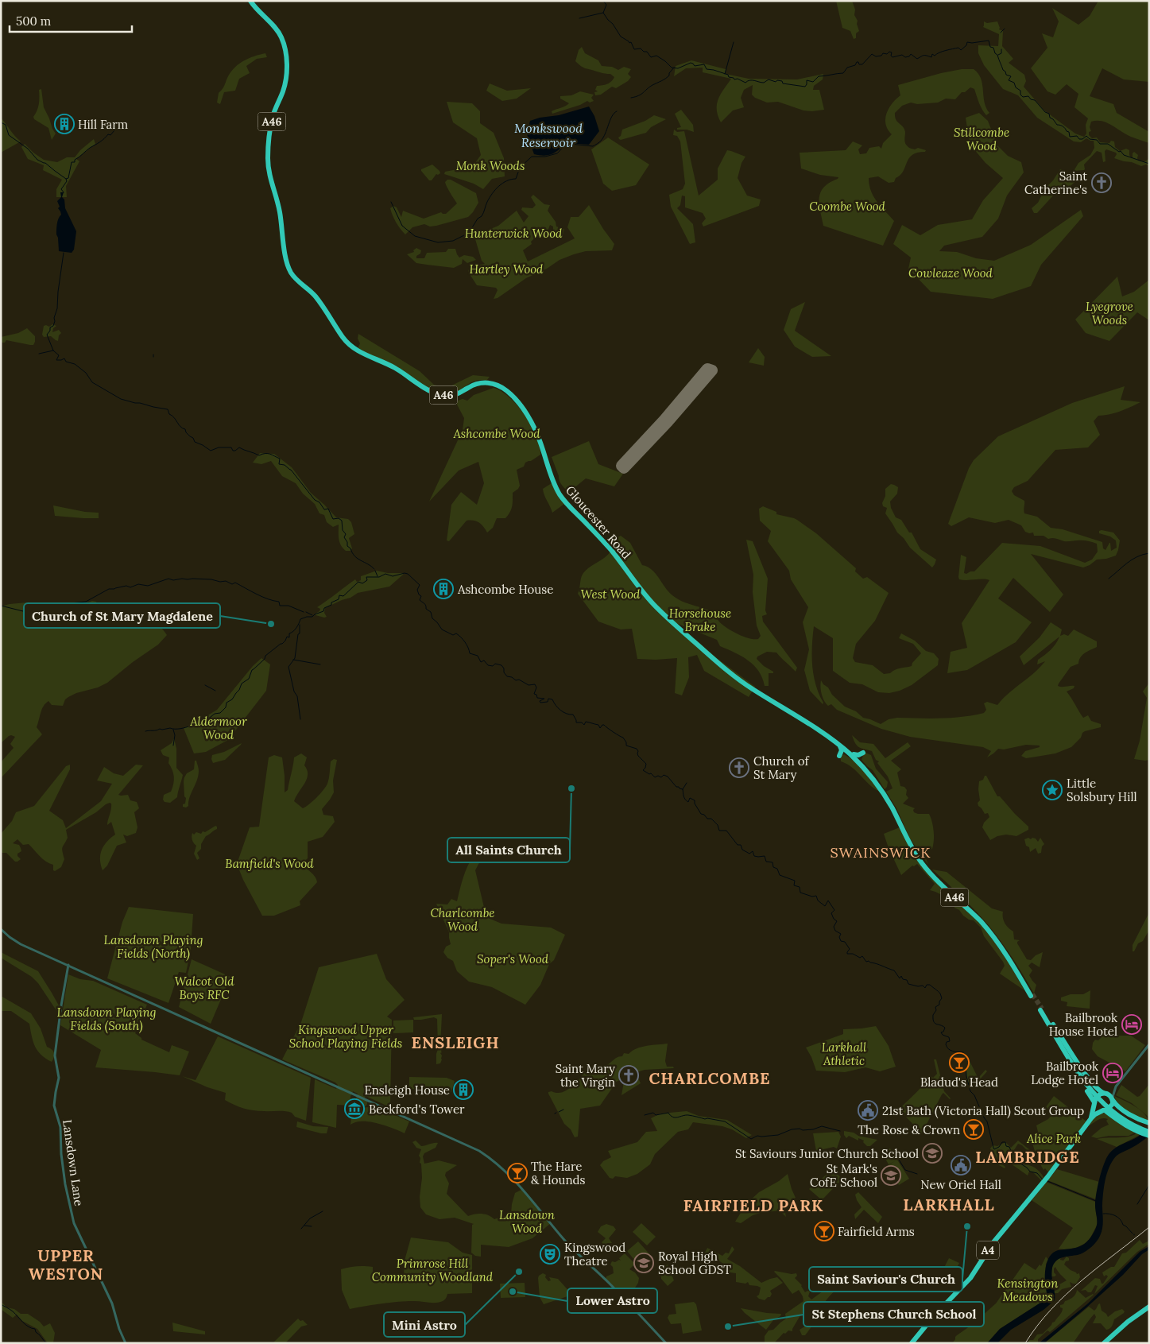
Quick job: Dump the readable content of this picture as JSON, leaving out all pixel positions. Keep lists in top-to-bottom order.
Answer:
{
  "streets": {
    "highway": ["A46", "Gloucester Road", "A4"],
    "street": ["Lansdown Lane"]
  },
  "crossings": [
    ["A46", "Gloucester Road"]
  ],
  "districts": [
    "SWAINSWICK",
    "ENSLEIGH",
    "CHARLCOMBE",
    "LAMBRIDGE",
    "LARKHALL",
    "FAIRFIELD PARK",
    "UPPER WESTON"
  ],
  "water": ["Monkswood Reservoir"],
  "parks": [
    "Stillcombe Wood",
    "Monk Woods",
    "Coombe Wood",
    "Hunterwick Wood",
    "Hartley Wood",
    "Cowleaze Wood",
    "Lyegrove Woods",
    "Ashcombe Wood",
    "West Wood",
    "Horsehouse Brake",
    "Aldermoor Wood",
    "Bamfield's Wood",
    "Charlcombe Wood",
    "Lansdown Playing Fields (North)",
    "Soper's Wood",
    "Walcot Old Boys RFC",
    "Lansdown Playing Fields (South)",
    "Kingswood Upper School Playing Fields",
    "Larkhall Athletic",
    "Alice Park",
    "Lansdown Wood",
    "Primrose Hill Community Woodland",
    "Kensington Meadows"
  ],
  "places": {
    "building": ["Hill Farm", "Ashcombe House", "Ensleigh House"],
    "church": ["Saint Catherine's", "Church of St Mary", "Saint Mary the Virgin"],
    "other": [
      "Church of St Mary Magdalene",
      "All Saints Church",
      "Saint Saviour's Church",
      "Mini Astro",
      "Lower Astro",
      "St Stephens Church School"
    ],
    "place": ["Little Solsbury Hill"],
    "hotel": ["Bailbrook House Hotel", "Bailbrook Lodge Hotel"],
    "bar": [
      "Bladud's Head",
      "The Rose & Crown",
      "The Hare & Hounds",
      "Fairfield Arms"
    ],
    "museum": ["Beckford's Tower"],
    "public building": ["21st Bath (Victoria Hall) Scout Group", "New Oriel Hall"],
    "school or university": ["St Saviours Junior Church School", "St Mark's CofE School", "Royal High School GDST"],
    "theatre": ["Kingswood Theatre"]
  },
  "scale_bar": "500 m"
}
